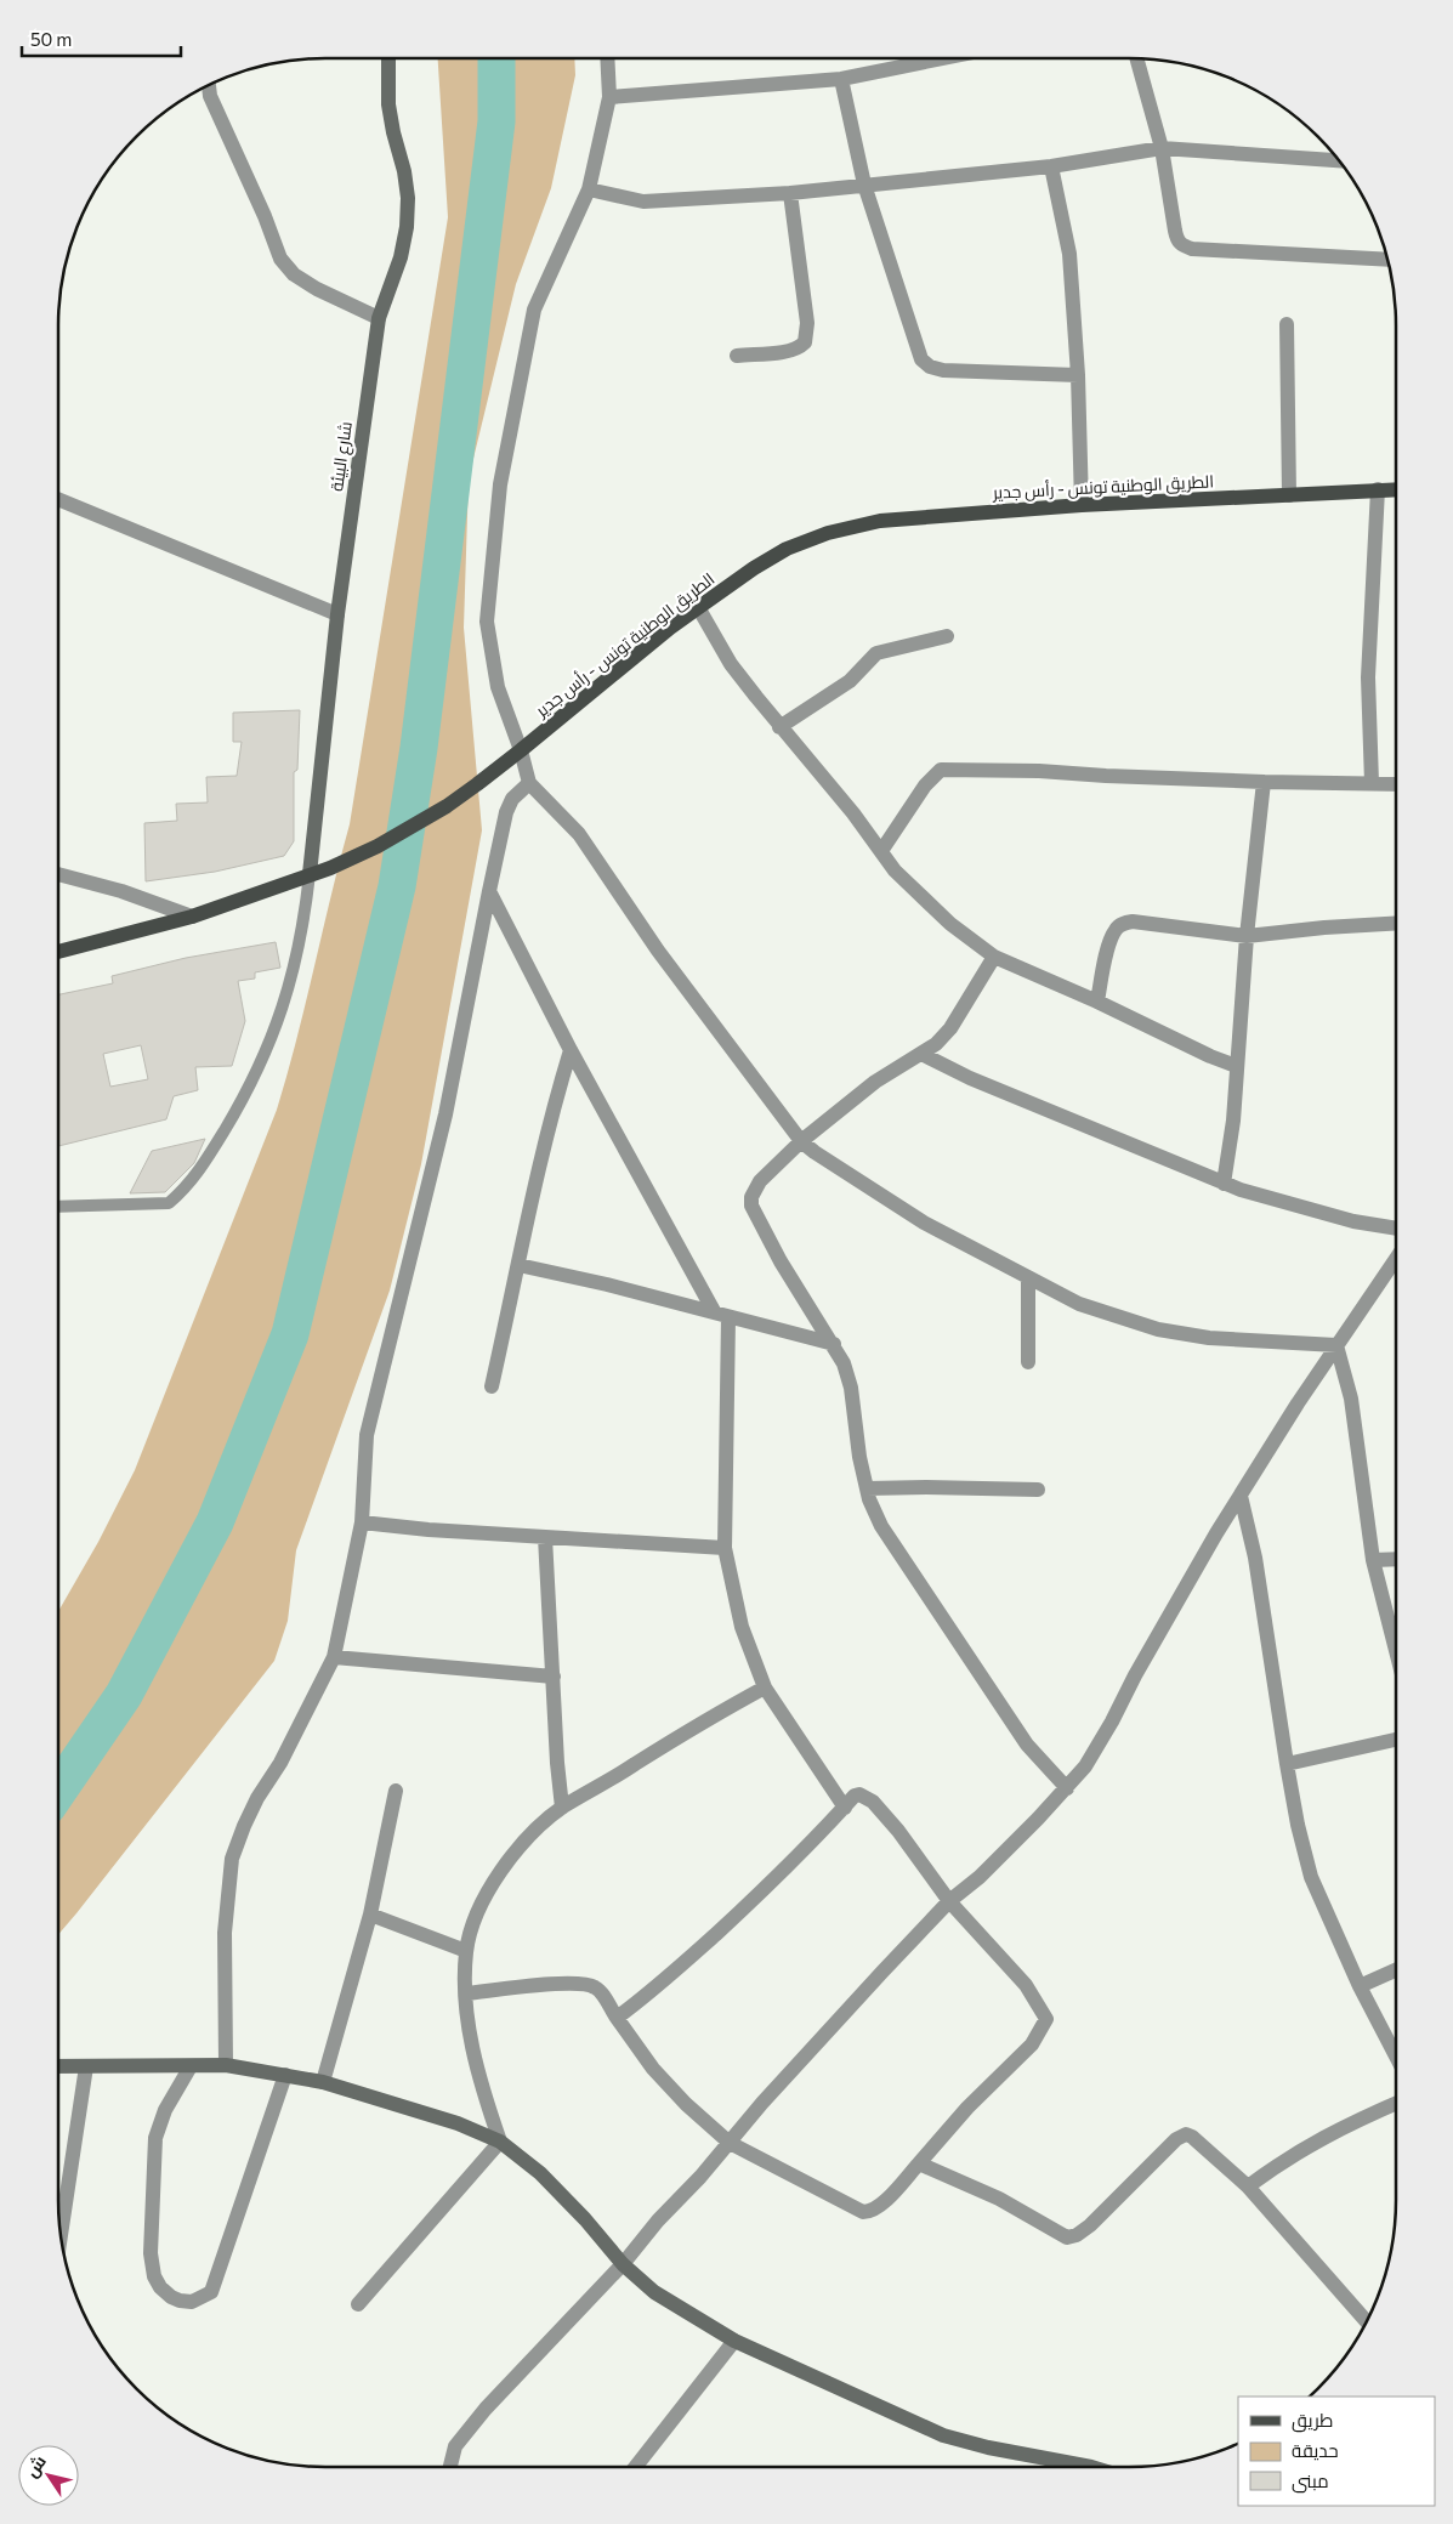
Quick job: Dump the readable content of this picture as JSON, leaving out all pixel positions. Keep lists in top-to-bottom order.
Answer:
{
  "streets": {
    "main road": ["الطريق الوطنية تونس - رأس جدير"],
    "street": ["شارع البيئة"]
  },
  "crossings": [
    ["شارع البيئة", "الطريق الوطنية تونس - رأس جدير"]
  ],
  "legend": ["طريق", "حديقة", "مبنى"],
  "scale_bar": "50 m",
  "north": "top left"
}
